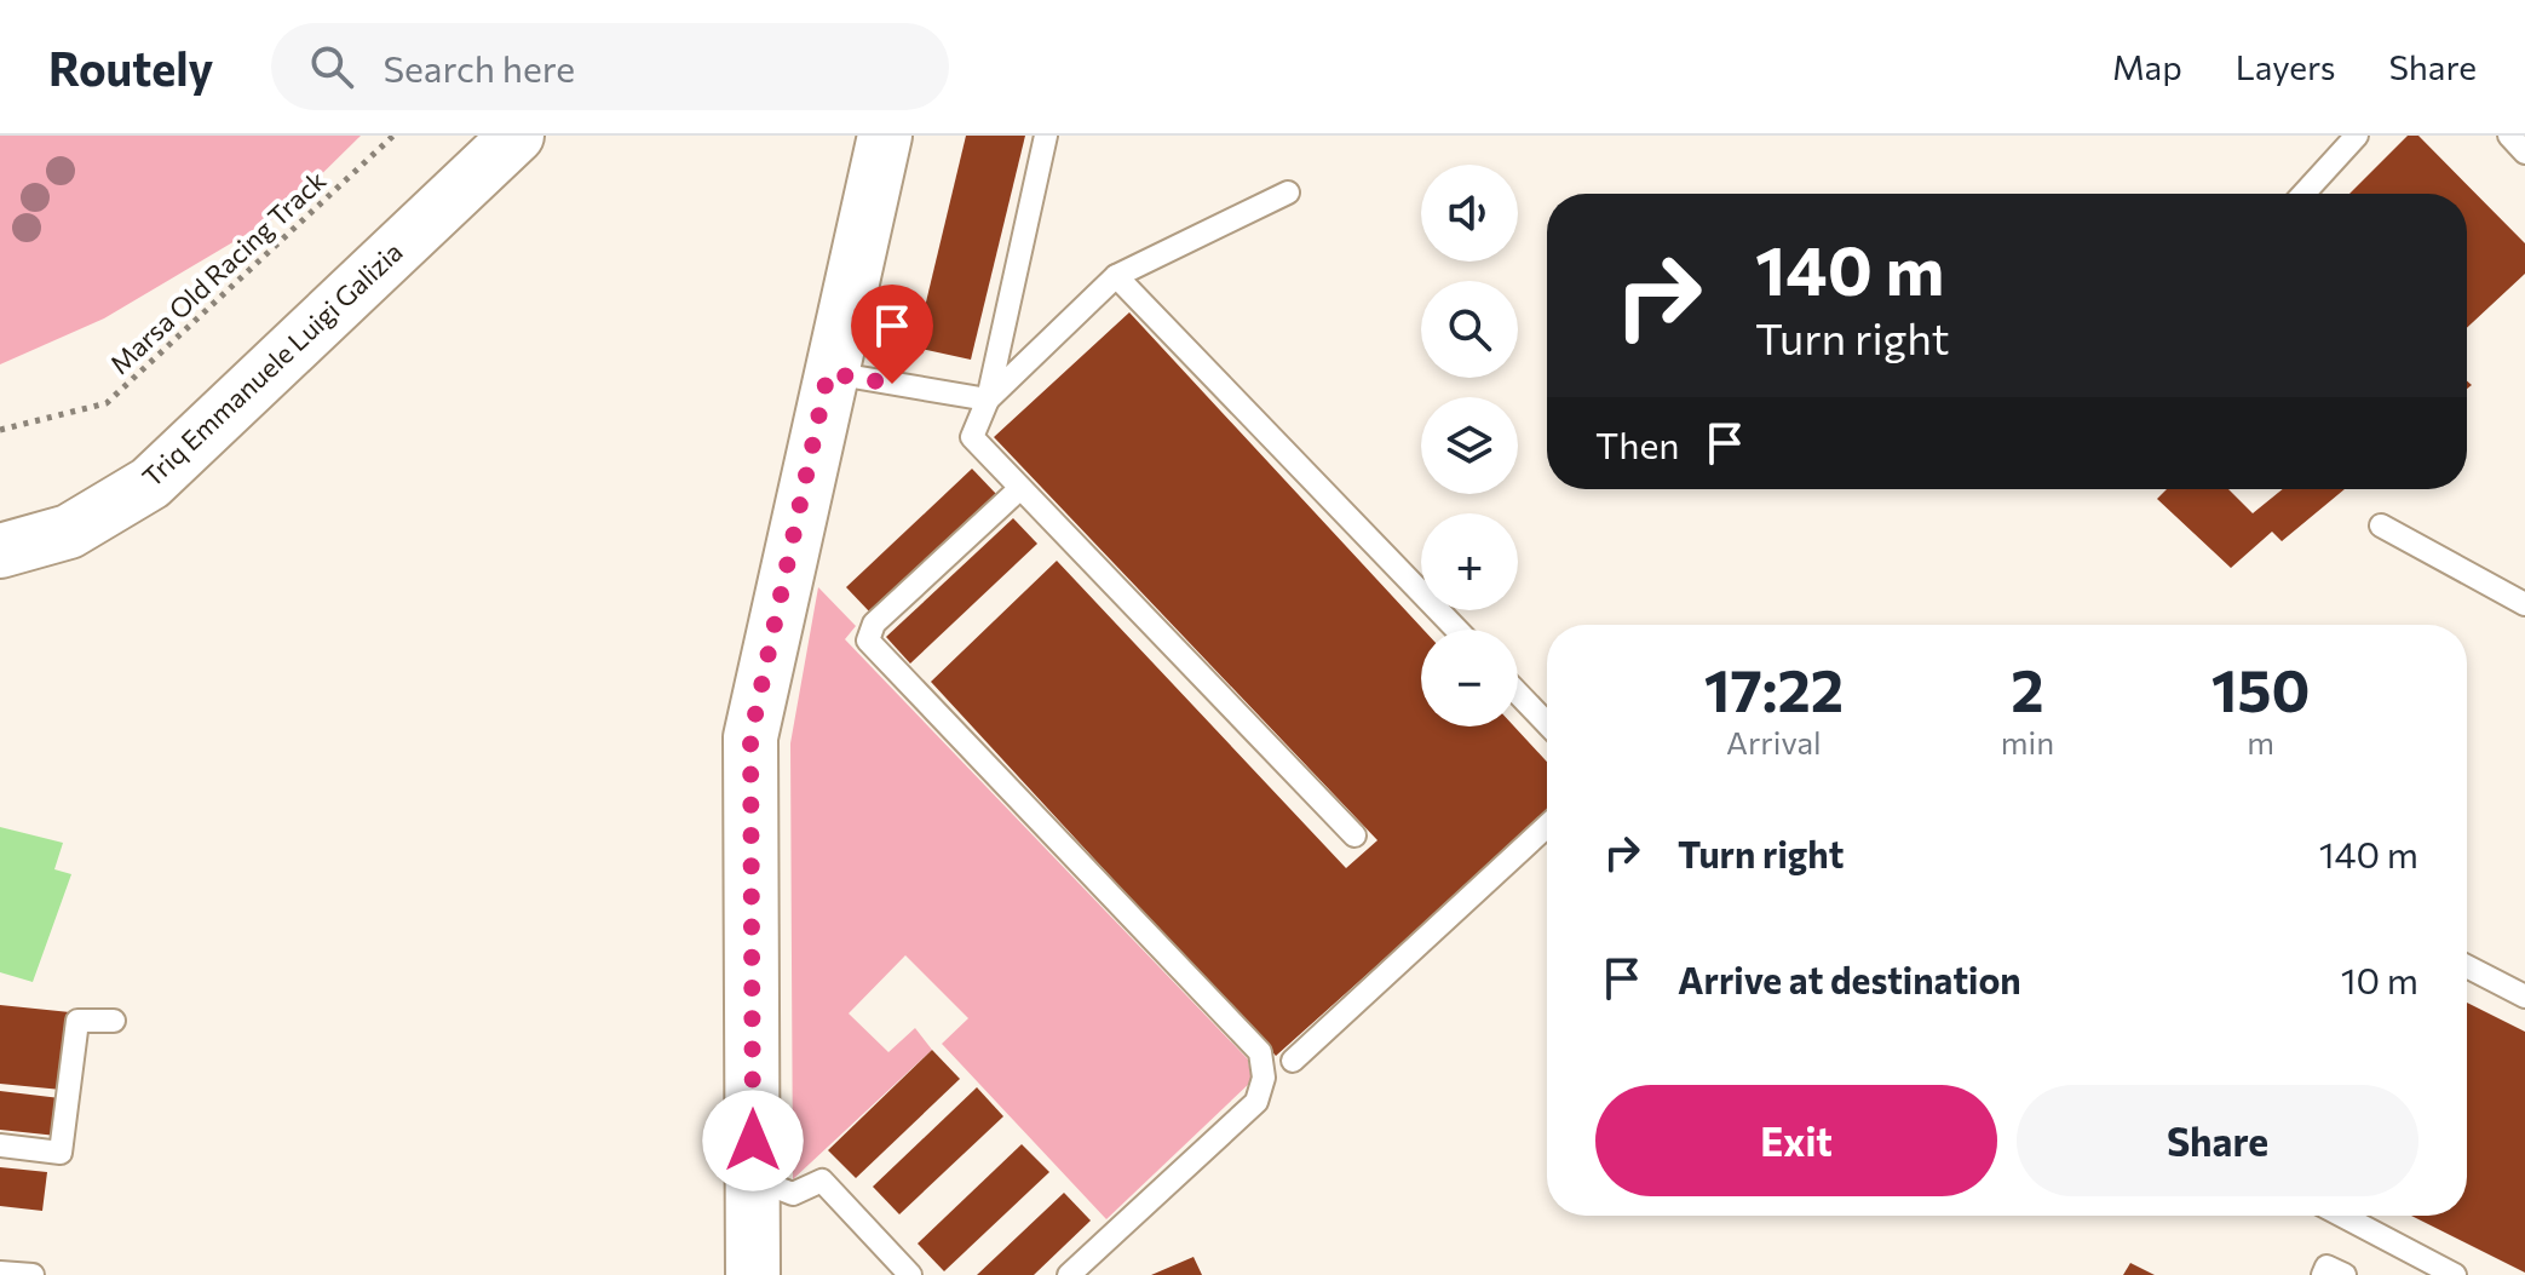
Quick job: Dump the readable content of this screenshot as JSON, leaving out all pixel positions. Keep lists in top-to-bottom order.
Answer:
{
  "streets": {
    "main road": ["Triq Emmanuele Luigi Galizia"],
    "path": ["Marsa Old Racing Track"]
  },
  "page": {
    "header": "Routely",
    "search": "Search here",
    "nav": ["Map", "Layers", "Share"],
    "map_buttons": ["+", "−"],
    "turn": ["140 m", "Turn right"],
    "then": "Then",
    "eta": [
      "17:22",
      "Arrival",
      "2",
      "min",
      "150",
      "m"
    ],
    "list": [
      {
        "name": "Turn right",
        "value": "140 m"
      },
      {
        "name": "Arrive at destination",
        "value": "10 m"
      }
    ],
    "buttons": ["Exit", "Share"]
  }
}
